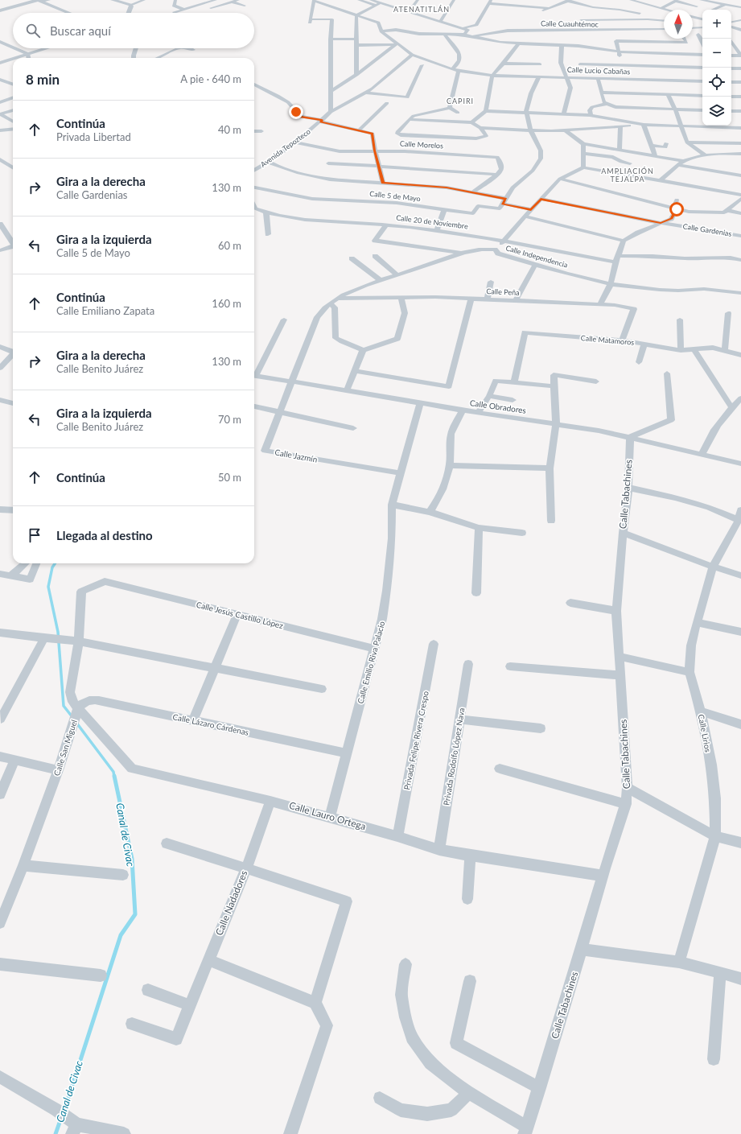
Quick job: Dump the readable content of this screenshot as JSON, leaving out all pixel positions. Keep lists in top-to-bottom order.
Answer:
{
  "streets": {
    "street": [
      "Calle Cuauhtémoc",
      "Calle Lucio Cabañas",
      "Calle Morelos",
      "Avenida Tepozteco",
      "Calle 5 de Mayo",
      "Calle 20 de Noviembre",
      "Calle Gardenias",
      "Calle Independencia",
      "Calle Peña",
      "Calle Matamoros",
      "Calle Obradores",
      "Calle Jazmín",
      "Calle Tabachines",
      "Calle Jesús Castillo López",
      "Calle Emilio Riva Palacio",
      "Calle Lázaro Cárdenas",
      "Calle Lirios",
      "Privada Felipe Rivera Crespo",
      "Calle San Miguel",
      "Privada Rodolfo López Nava",
      "Calle Lauro Ortega",
      "Calle Nadadores"
    ]
  },
  "crossings": [
    ["Calle Lucio Cabañas", "Avenida Tepozteco"],
    ["Calle Morelos", "Avenida Tepozteco"],
    ["Calle Independencia", "Calle Peña"],
    ["Calle Independencia", "Calle Obradores"],
    ["Calle Independencia", "Calle Jazmín"],
    ["Calle Peña", "Calle Matamoros"],
    ["Calle Obradores", "Calle Jazmín"],
    ["Calle Obradores", "Calle Tabachines"],
    ["Calle Obradores", "Calle Emilio Riva Palacio"],
    ["Calle Jazmín", "Calle Emilio Riva Palacio"],
    ["Calle Tabachines", "Calle Lauro Ortega"],
    ["Calle Jesús Castillo López", "Calle Emilio Riva Palacio"],
    ["Calle Emilio Riva Palacio", "Calle Lázaro Cárdenas"],
    ["Calle Emilio Riva Palacio", "Calle Lauro Ortega"],
    ["Calle Lázaro Cárdenas", "Calle San Miguel"],
    ["Calle Lázaro Cárdenas", "Calle Lauro Ortega"],
    ["Privada Felipe Rivera Crespo", "Calle Lauro Ortega"],
    ["Calle San Miguel", "Calle Lauro Ortega"],
    ["Privada Rodolfo López Nava", "Calle Lauro Ortega"],
    ["Calle Lauro Ortega", "Calle Nadadores"]
  ],
  "districts": ["ATENATITLÁN", "CAPIRI", "AMPLIACIÓN TEJALPA"],
  "water": ["Canal de Civac"],
  "north": "top",
  "page": {
    "map_buttons": ["+", "−"],
    "search": "Buscar aquí",
    "heading": ["8 min", "A pie · 640 m"],
    "list": [
      ["Continúa", "Privada Libertad", "40 m"],
      ["Gira a la derecha", "Calle Gardenias", "130 m"],
      ["Gira a la izquierda", "Calle 5 de Mayo", "60 m"],
      ["Continúa", "Calle Emiliano Zapata", "160 m"],
      ["Gira a la derecha", "Calle Benito Juárez", "130 m"],
      ["Gira a la izquierda", "Calle Benito Juárez", "70 m"],
      ["Continúa", "50 m"],
      "Llegada al destino"
    ]
  }
}
